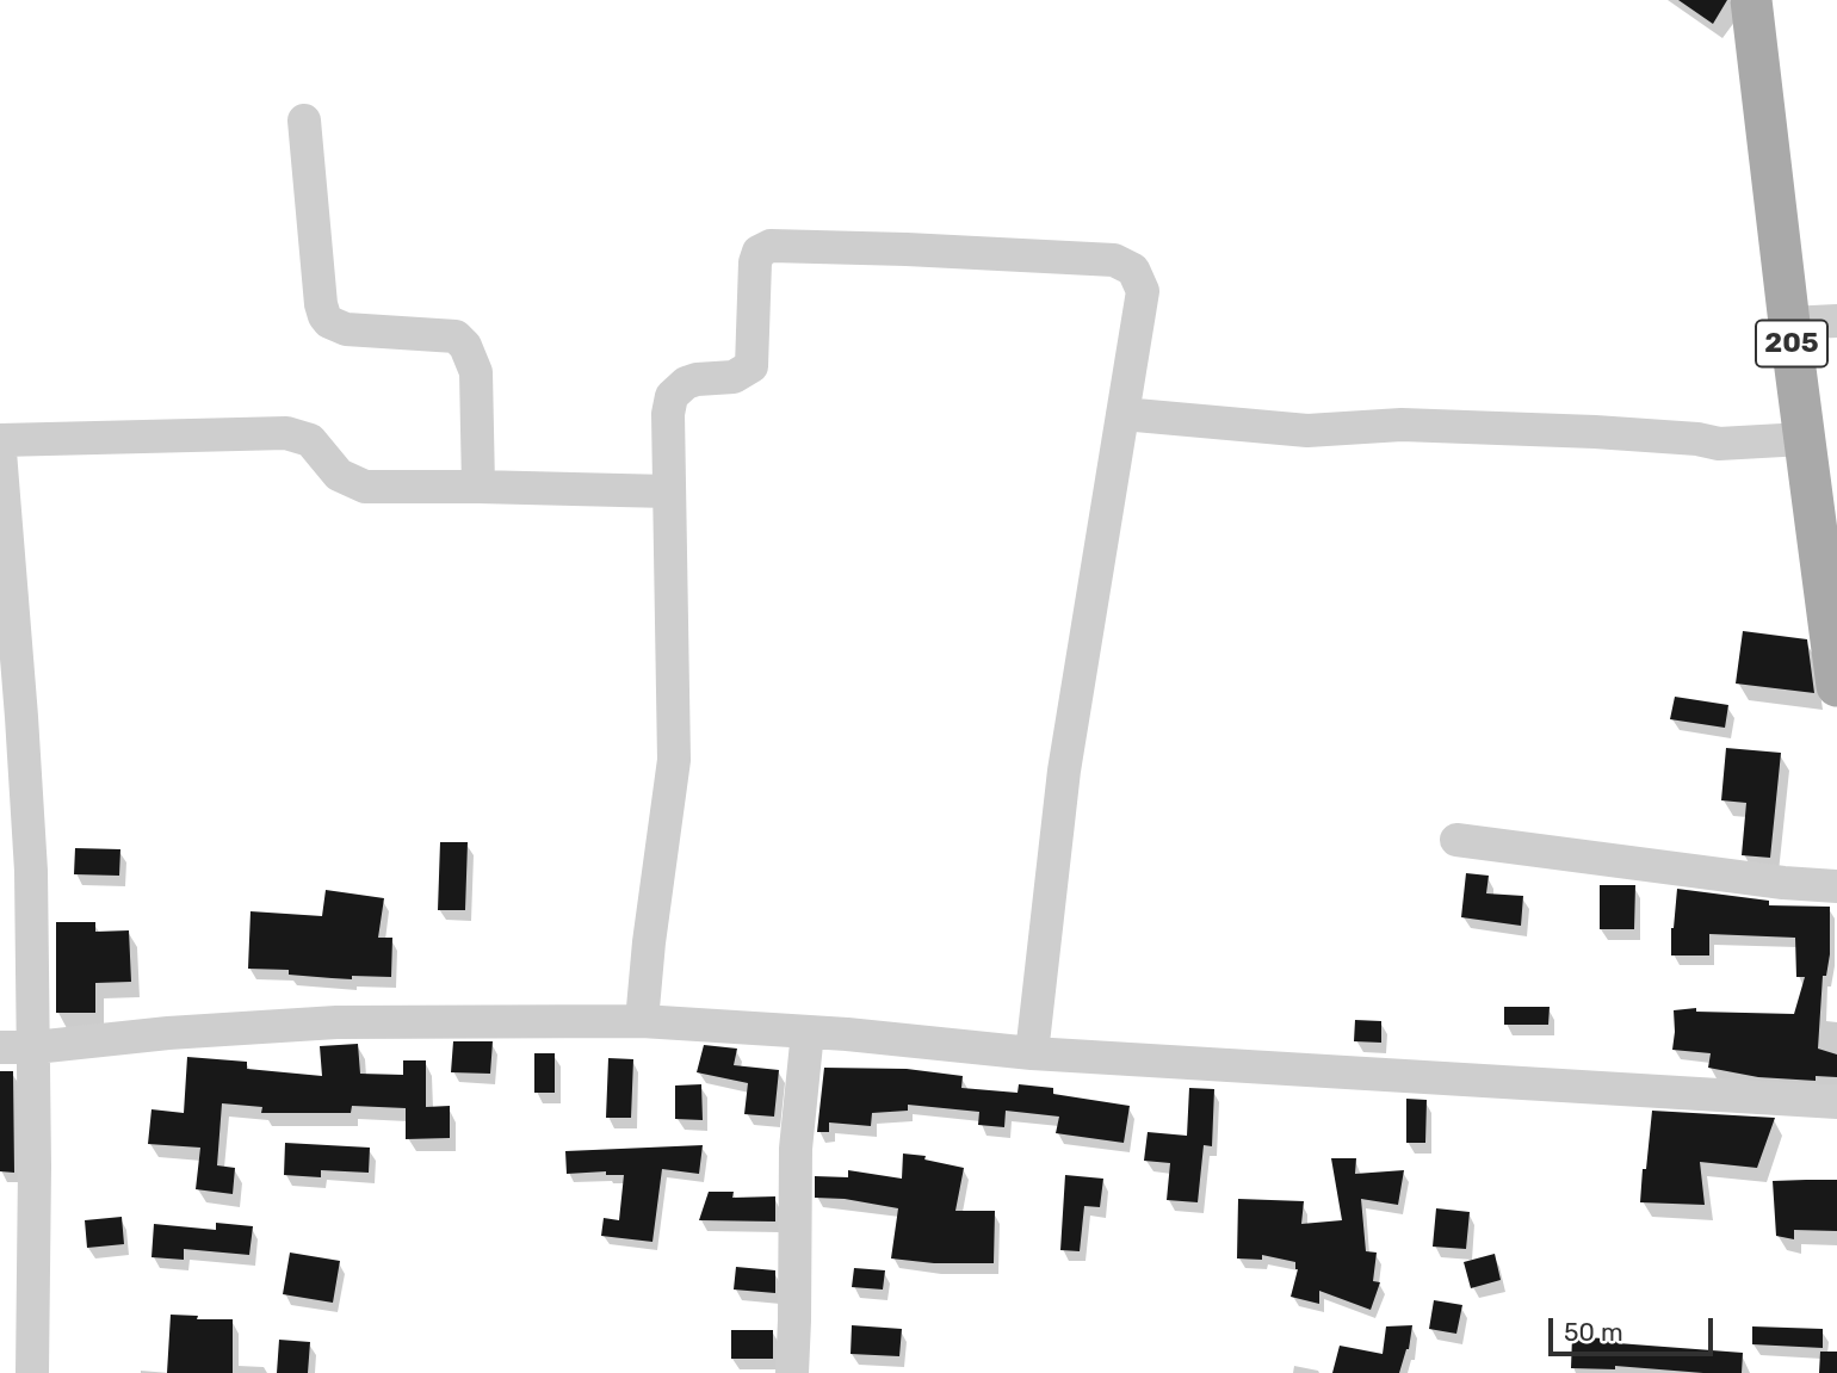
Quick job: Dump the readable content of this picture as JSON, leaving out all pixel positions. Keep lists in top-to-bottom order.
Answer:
{
  "streets": {
    "main road": ["205"]
  },
  "scale_bar": "50 m"
}
